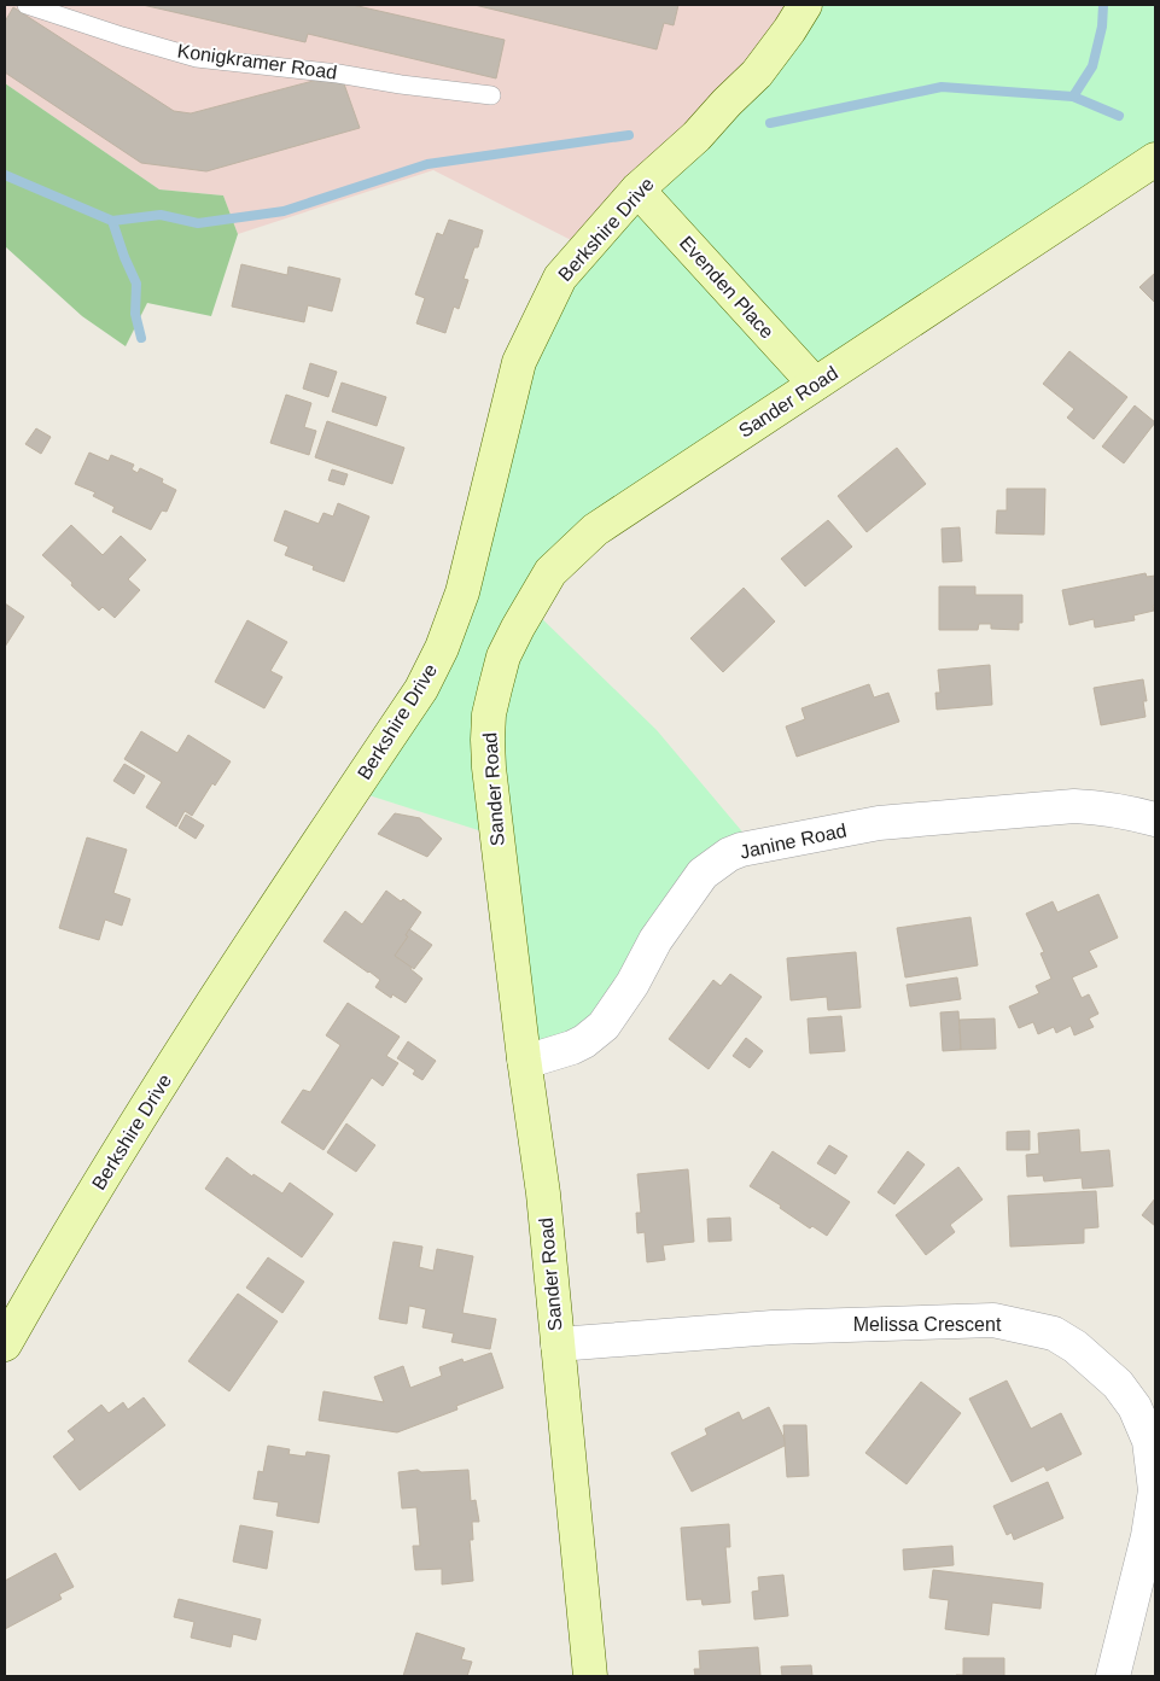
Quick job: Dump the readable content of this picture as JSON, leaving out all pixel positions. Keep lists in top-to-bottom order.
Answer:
{
  "streets": {
    "main road": ["Berkshire Drive", "Evenden Place", "Sander Road"],
    "street": ["Janine Road", "Melissa Crescent"],
    "lane": ["Konigkramer Road"]
  },
  "crossings": [
    ["Berkshire Drive", "Evenden Place"],
    ["Evenden Place", "Sander Road"],
    ["Sander Road", "Janine Road"],
    ["Sander Road", "Melissa Crescent"]
  ]
}
